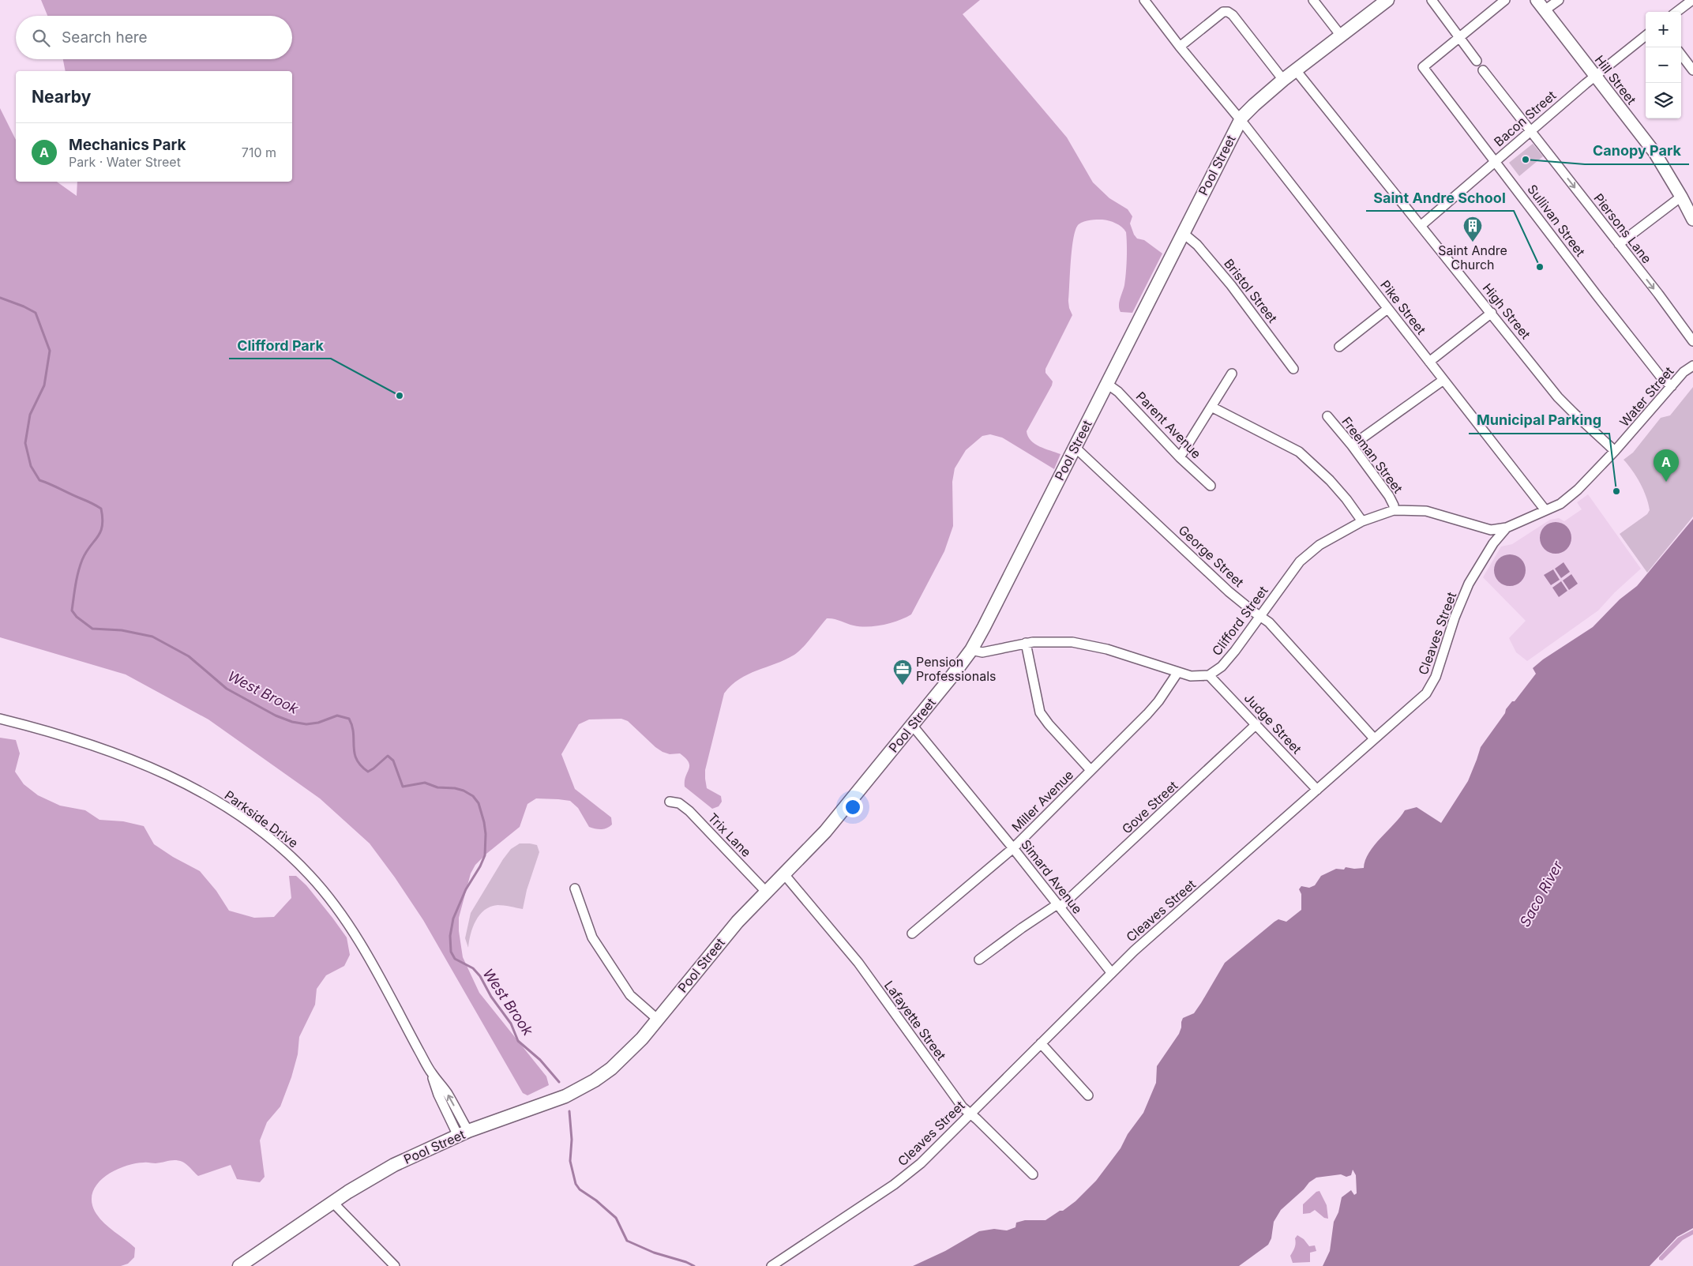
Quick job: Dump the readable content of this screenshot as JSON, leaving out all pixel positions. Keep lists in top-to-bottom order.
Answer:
{
  "streets": {
    "main road": ["Pool Street"],
    "street": [
      "Hill Street",
      "Bacon Street",
      "Sullivan Street",
      "Piersons Lane",
      "Bristol Street",
      "Pike Street",
      "High Street",
      "Water Street",
      "Parent Avenue",
      "Freeman Street",
      "George Street",
      "Clifford Street",
      "Cleaves Street",
      "Judge Street",
      "Miller Avenue",
      "Gove Street",
      "Parkside Drive",
      "Trix Lane",
      "Simard Avenue",
      "Lafayette Street"
    ]
  },
  "crossings": [
    ["Hill Street", "Bacon Street"],
    ["Bacon Street", "Sullivan Street"],
    ["Bacon Street", "Piersons Lane"],
    ["Bacon Street", "High Street"],
    ["Pool Street", "Bristol Street"],
    ["Pool Street", "Pike Street"],
    ["Pool Street", "High Street"],
    ["Pool Street", "Parent Avenue"],
    ["Pool Street", "George Street"],
    ["Pool Street", "Parkside Drive"],
    ["Pool Street", "Trix Lane"],
    ["Pool Street", "Simard Avenue"],
    ["Pool Street", "Lafayette Street"],
    ["Sullivan Street", "Water Street"],
    ["Pike Street", "Water Street"],
    ["High Street", "Water Street"],
    ["Water Street", "Clifford Street"],
    ["Water Street", "Cleaves Street"],
    ["Freeman Street", "Clifford Street"],
    ["George Street", "Clifford Street"],
    ["George Street", "Cleaves Street"],
    ["Clifford Street", "Cleaves Street"],
    ["Clifford Street", "Judge Street"],
    ["Cleaves Street", "Judge Street"],
    ["Cleaves Street", "Simard Avenue"],
    ["Cleaves Street", "Lafayette Street"],
    ["Judge Street", "Gove Street"],
    ["Miller Avenue", "Simard Avenue"],
    ["Gove Street", "Simard Avenue"]
  ],
  "one_way": ["Piersons Lane"],
  "water": ["West Brook", "Saco River"],
  "places": {
    "other": [
      "Canopy Park",
      "Saint Andre School",
      "Clifford Park",
      "Municipal Parking"
    ],
    "building": ["Saint Andre Church"],
    "office": ["Pension Professionals"]
  },
  "page": {
    "map_buttons": ["+", "−"],
    "search": "Search here",
    "heading": "Nearby",
    "list": [
      {
        "mark": "A",
        "name": "Mechanics Park",
        "note": "Park · Water Street",
        "value": "710 m"
      }
    ],
    "pins": "A"
  }
}
